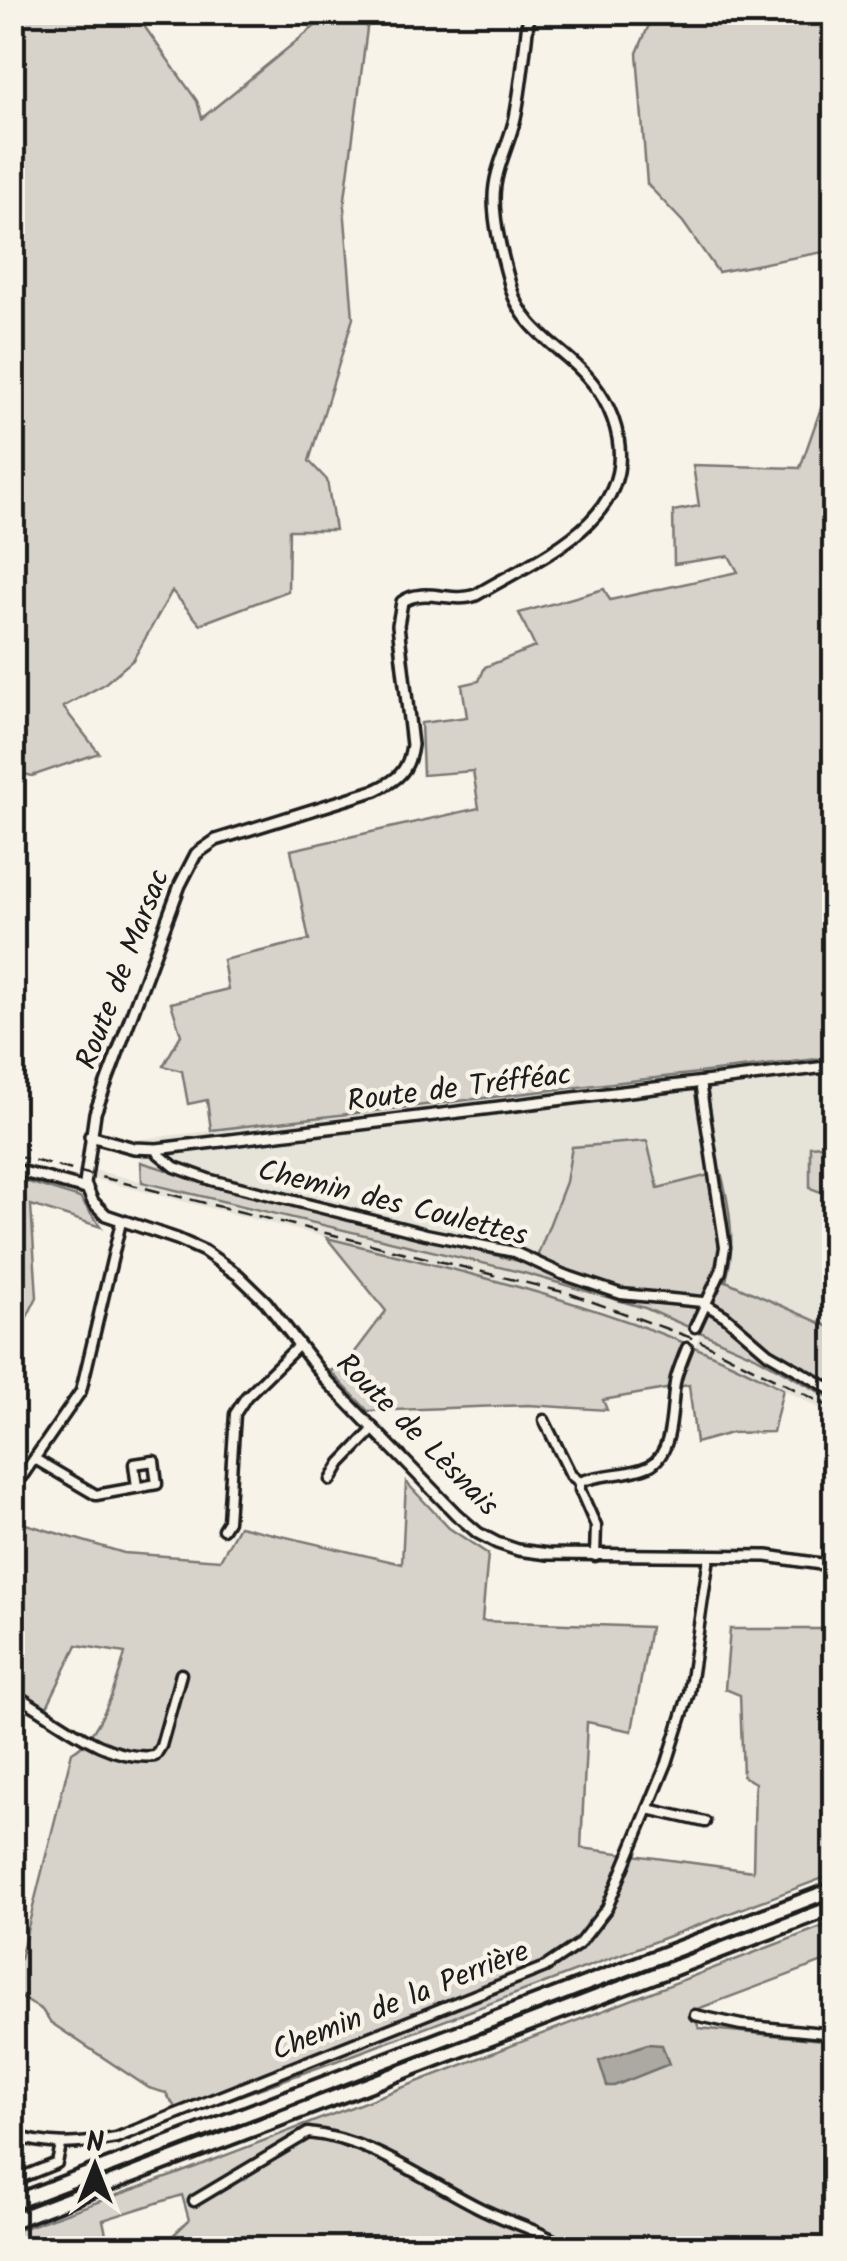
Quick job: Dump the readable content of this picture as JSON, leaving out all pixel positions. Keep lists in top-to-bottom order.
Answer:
{
  "streets": {
    "street": [
      "Route de Marsac",
      "Route de Tréfféac",
      "Chemin des Coulettes",
      "Route de Lèsnais",
      "Chemin de la Perrière"
    ]
  },
  "crossings": [
    ["Route de Marsac", "Route de Tréfféac"],
    ["Route de Tréfféac", "Chemin des Coulettes"],
    ["Route de Lèsnais", "Chemin de la Perrière"]
  ],
  "north": "top"
}
